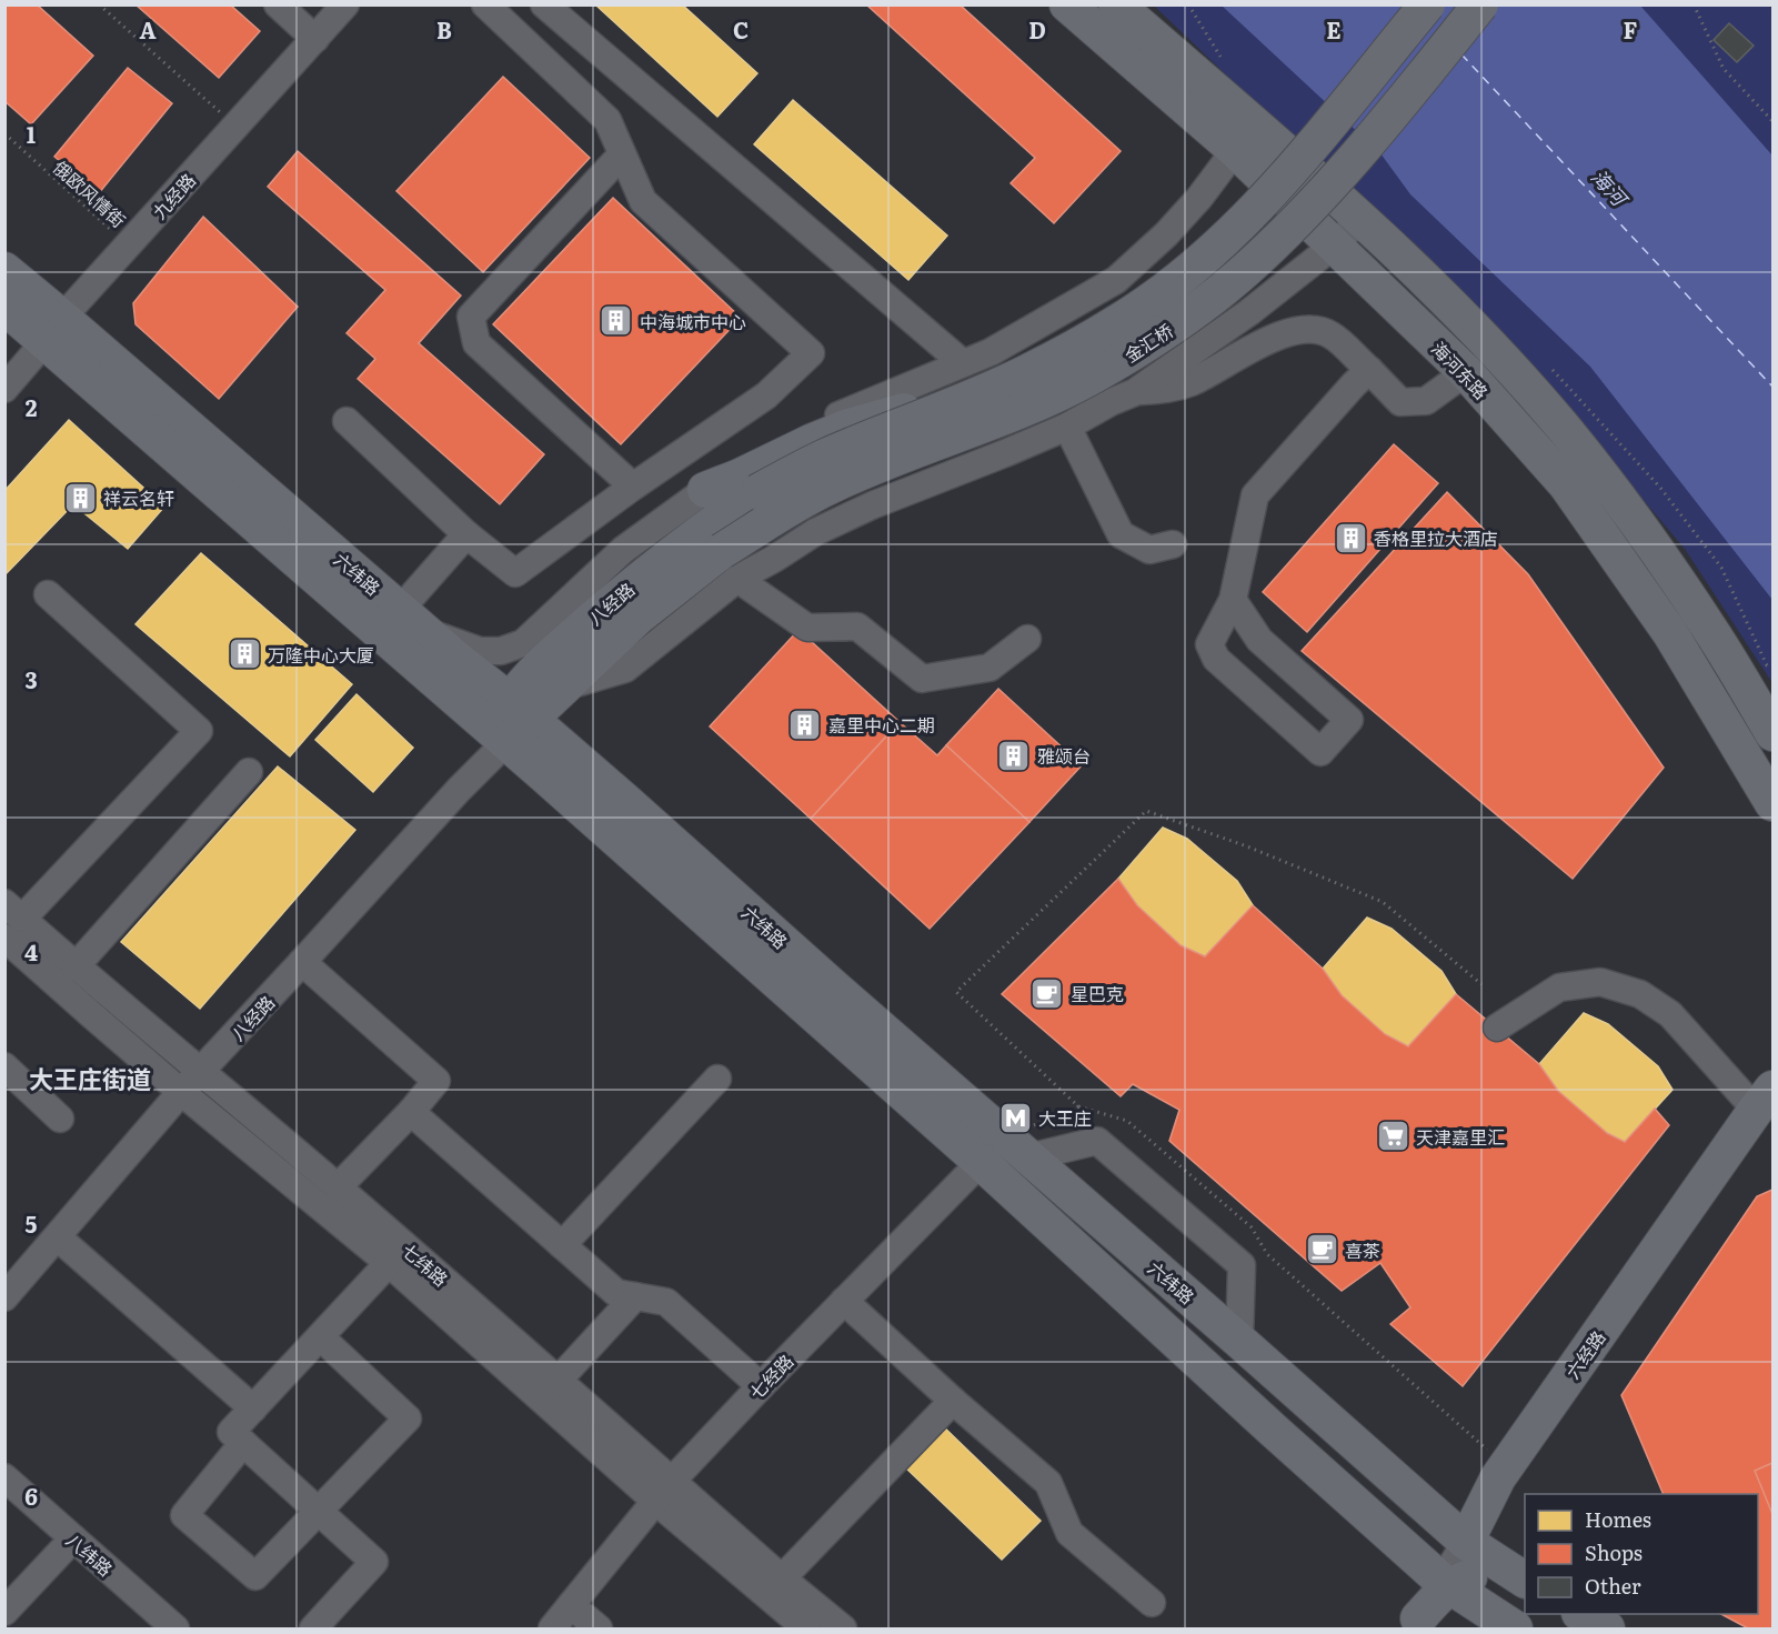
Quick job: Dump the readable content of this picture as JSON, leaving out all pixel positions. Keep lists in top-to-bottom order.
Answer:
{
  "streets": {
    "main road": [
      "金汇桥",
      "海河东路",
      "六纬路",
      "八经路",
      "六经路"
    ],
    "street": [
      "九经路",
      "七纬路",
      "七经路",
      "八纬路"
    ],
    "path": ["俄欧风情街"]
  },
  "crossings": [
    ["俄欧风情街", "九经路"],
    ["九经路", "六纬路"],
    ["金汇桥", "八经路"],
    ["六纬路", "八经路"],
    ["六纬路", "六经路"],
    ["六纬路", "七经路"],
    ["八经路", "七纬路"],
    ["七纬路", "七经路"]
  ],
  "districts": ["大王庄街道"],
  "water": ["海河"],
  "places": {
    "building": [
      "中海城市中心",
      "祥云名轩",
      "香格里拉大酒店",
      "万隆中心大厦",
      "嘉里中心二期",
      "雅颂台"
    ],
    "cafe": ["星巴克", "喜茶"],
    "metro station": ["大王庄"],
    "supermarket": ["天津嘉里汇"]
  },
  "legend": ["Homes", "Shops", "Other"],
  "grid": {
    "columns": [
      "A",
      "B",
      "C",
      "D",
      "E",
      "F"
    ],
    "rows": [
      "1",
      "2",
      "3",
      "4",
      "5",
      "6"
    ]
  }
}
